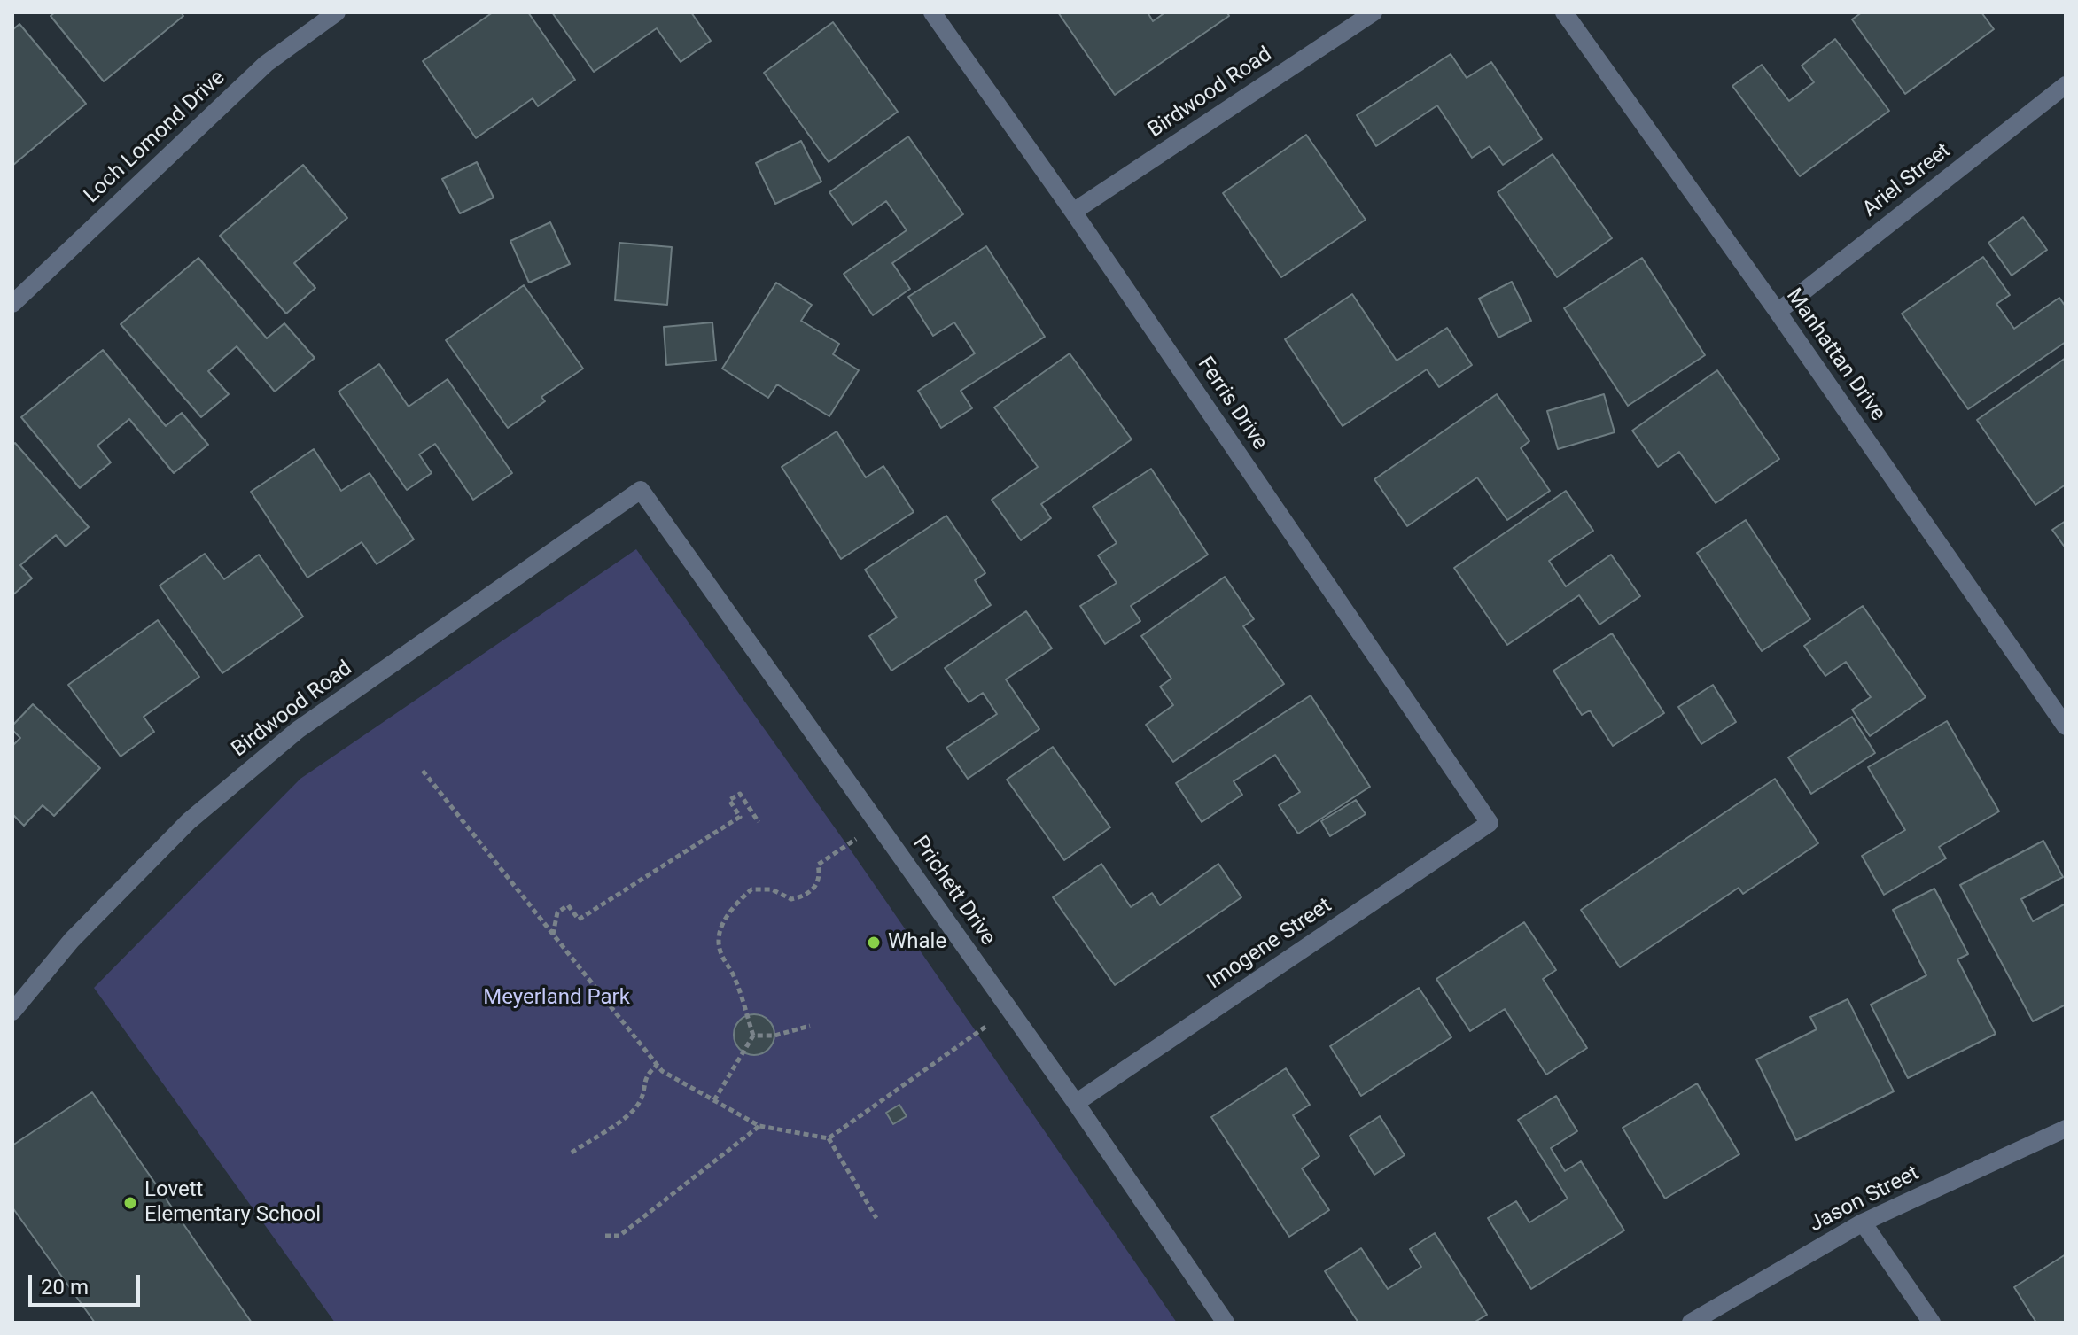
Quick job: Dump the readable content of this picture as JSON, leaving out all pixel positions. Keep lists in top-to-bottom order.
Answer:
{
  "streets": {
    "street": [
      "Birdwood Road",
      "Loch Lomond Drive",
      "Ariel Street",
      "Manhattan Drive",
      "Ferris Drive",
      "Prichett Drive",
      "Imogene Street",
      "Jason Street"
    ]
  },
  "crossings": [
    ["Birdwood Road", "Ferris Drive"],
    ["Birdwood Road", "Prichett Drive"],
    ["Ariel Street", "Manhattan Drive"],
    ["Ferris Drive", "Imogene Street"],
    ["Prichett Drive", "Imogene Street"]
  ],
  "parks": ["Meyerland Park"],
  "places": ["Whale", "Lovett Elementary School"],
  "scale_bar": "20 m"
}
